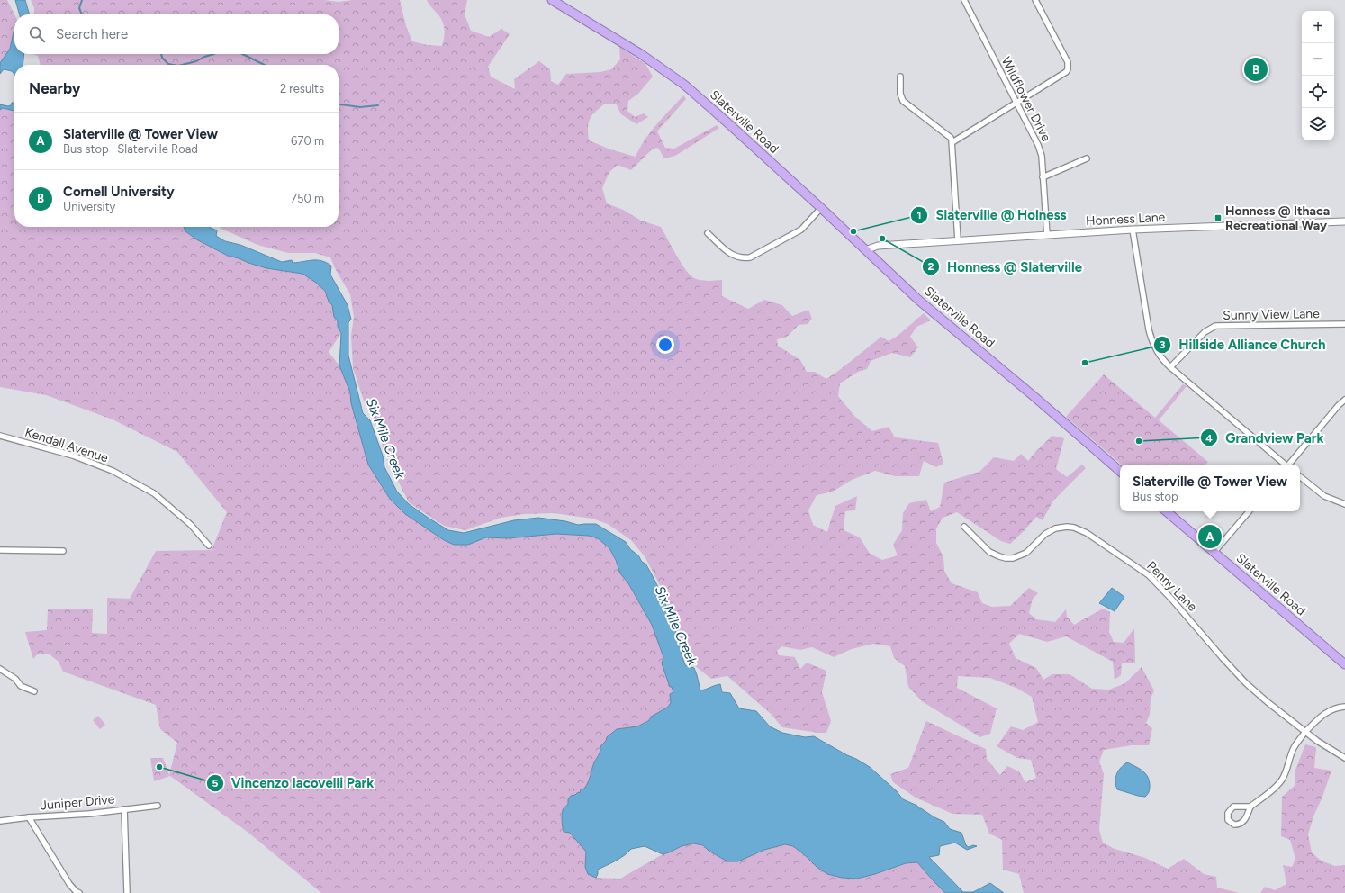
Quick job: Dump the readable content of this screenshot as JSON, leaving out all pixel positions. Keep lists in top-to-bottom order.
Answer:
{
  "streets": {
    "highway": ["Slaterville Road"],
    "street": [
      "Wildflower Drive",
      "Honness Lane",
      "Sunny View Lane",
      "Kendall Avenue",
      "Penny Lane",
      "Juniper Drive"
    ]
  },
  "crossings": [
    ["Wildflower Drive", "Honness Lane"],
    ["Slaterville Road", "Honness Lane"]
  ],
  "water": ["Six Mile Creek"],
  "places": {
    "transit": ["Honness @ Ithaca Recreational Way"],
    "other": [
      "Slaterville @ Holness",
      "Honness @ Slaterville",
      "Hillside Alliance Church",
      "Grandview Park",
      "Vincenzo Iacovelli Park"
    ]
  },
  "page": {
    "map_buttons": ["+", "−"],
    "search": "Search here",
    "pins": ["B", "A"],
    "heading": ["Nearby", "2 results"],
    "list": [
      {
        "mark": "A",
        "name": "Slaterville @ Tower View",
        "note": "Bus stop · Slaterville Road",
        "value": "670 m"
      },
      {
        "mark": "B",
        "name": "Cornell University",
        "note": "University",
        "value": "750 m"
      }
    ],
    "popup": ["Slaterville @ Tower View", "Bus stop"]
  }
}
